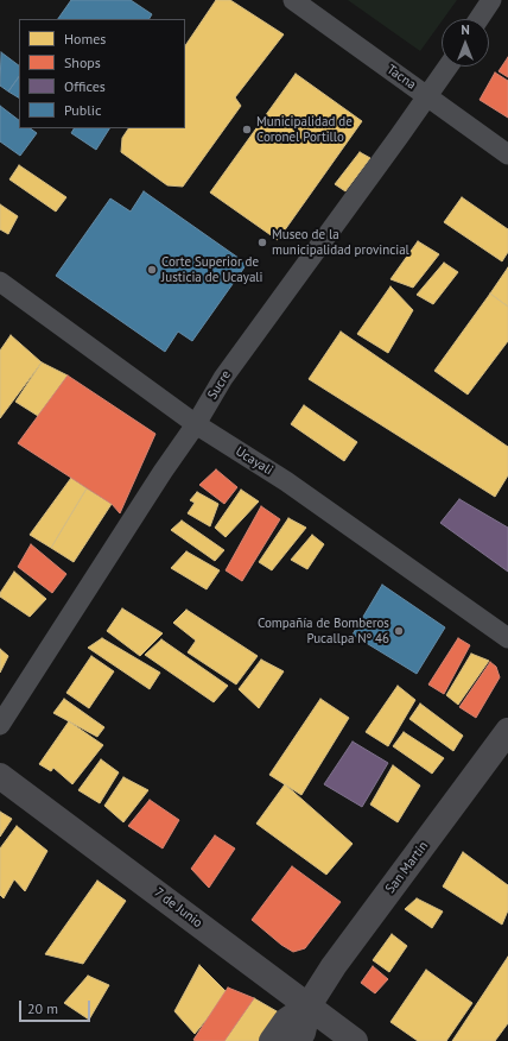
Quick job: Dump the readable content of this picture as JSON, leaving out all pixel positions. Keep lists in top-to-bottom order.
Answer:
{
  "streets": {
    "main road": ["San Martín", "7 de Junio"],
    "street": ["Tacna", "Sucre", "Ucayali"]
  },
  "crossings": [
    ["Tacna", "Sucre"],
    ["Sucre", "Ucayali"],
    ["San Martín", "7 de Junio"]
  ],
  "places": [
    "Municipalidad de Coronel Portillo",
    "Museo de la municipalidad provincial",
    "Corte Superior de Justicia de Ucayali",
    "Compañía de Bomberos Pucallpa Nº 46"
  ],
  "legend": [
    "Homes",
    "Shops",
    "Offices",
    "Public"
  ],
  "scale_bar": "20 m",
  "north": "top"
}
